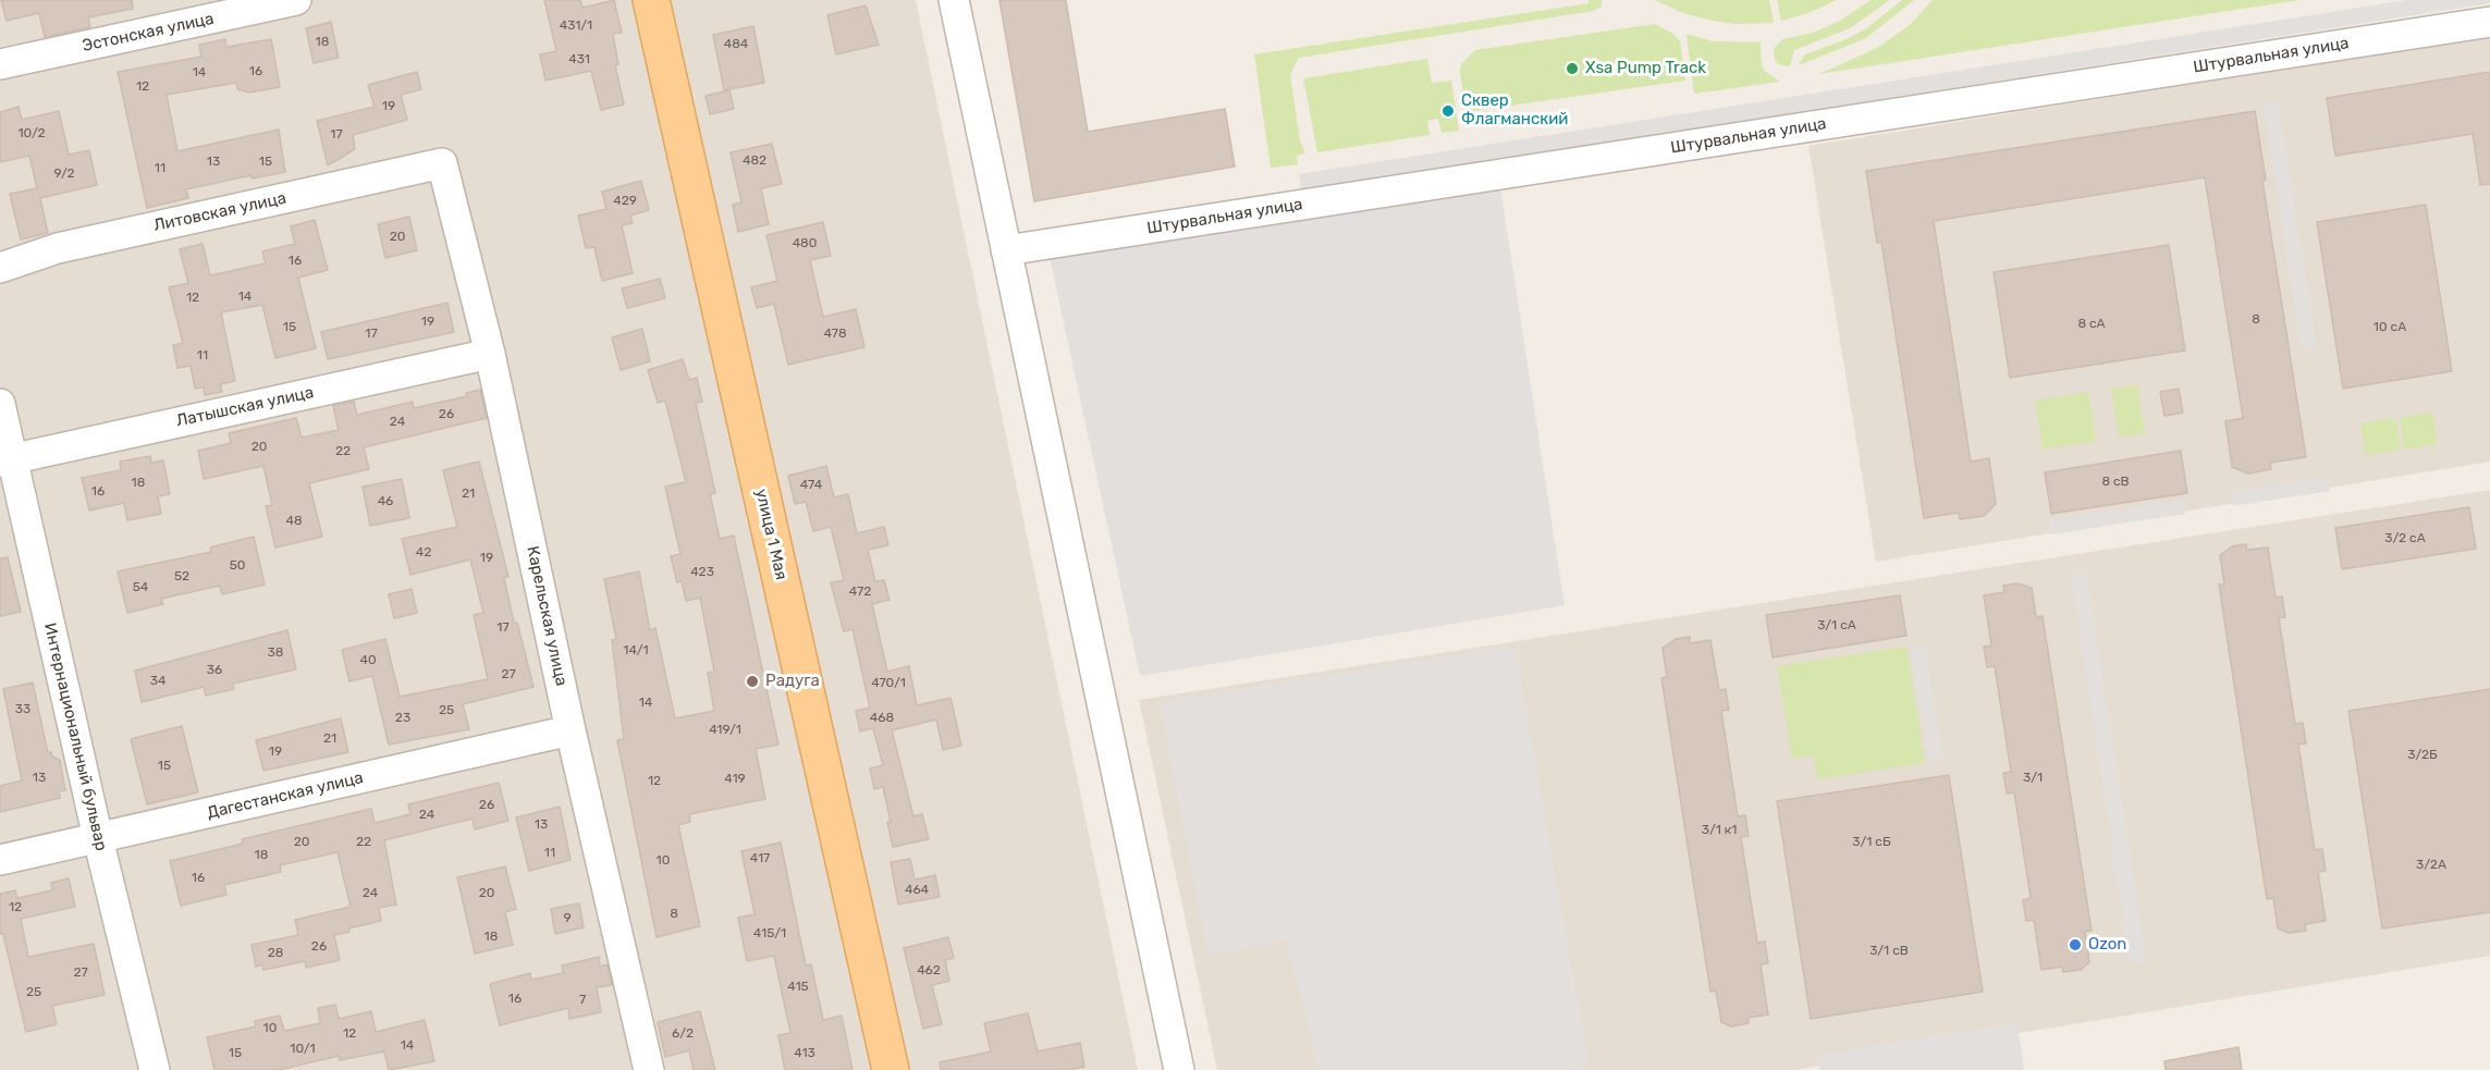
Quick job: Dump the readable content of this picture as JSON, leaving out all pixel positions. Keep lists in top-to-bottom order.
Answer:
{
  "streets": {
    "main road": ["улица 1 Мая"],
    "street": [
      "Эстонская улица",
      "Штурвальная улица",
      "Литовская улица",
      "Латышская улица",
      "Карельская улица",
      "Интернациональный бульвар",
      "Дагестанская улица"
    ]
  },
  "crossings": [
    ["Литовская улица", "Карельская улица"],
    ["Латышская улица", "Карельская улица"],
    ["Латышская улица", "Интернациональный бульвар"],
    ["Карельская улица", "Дагестанская улица"],
    ["Интернациональный бульвар", "Дагестанская улица"]
  ],
  "places": [
    "Xsa Pump Track",
    "Сквер Флагманский",
    "Радуга",
    "Ozon"
  ],
  "house_numbers": [
    "431/1",
    "18",
    "484",
    "431",
    "16",
    "14",
    "12",
    "19",
    "10/2",
    "17",
    "482",
    "13",
    "15",
    "11",
    "9/2",
    "429",
    "20",
    "480",
    "16",
    "14",
    "12",
    "8",
    "19",
    "8 сА",
    "15",
    "10 сА",
    "17",
    "478",
    "11",
    "26",
    "24",
    "20",
    "22",
    "8 сВ",
    "18",
    "474",
    "16",
    "21",
    "46",
    "48",
    "3/2 сА",
    "42",
    "19",
    "50",
    "423",
    "52",
    "54",
    "472",
    "3/1 сА",
    "17",
    "14/1",
    "38",
    "40",
    "36",
    "27",
    "34",
    "470/1",
    "14",
    "33",
    "25",
    "23",
    "468",
    "419/1",
    "21",
    "19",
    "3/2Б",
    "15",
    "13",
    "3/1",
    "419",
    "12",
    "26",
    "24",
    "13",
    "3/1 к1",
    "20",
    "22",
    "3/1 сБ",
    "11",
    "18",
    "417",
    "10",
    "3/2А",
    "16",
    "464",
    "24",
    "20",
    "12",
    "8",
    "9",
    "415/1",
    "18",
    "26",
    "3/1 сВ",
    "28",
    "462",
    "27",
    "415",
    "25",
    "16",
    "7",
    "10",
    "12",
    "6/2",
    "14",
    "10/1",
    "15",
    "413"
  ]
}
